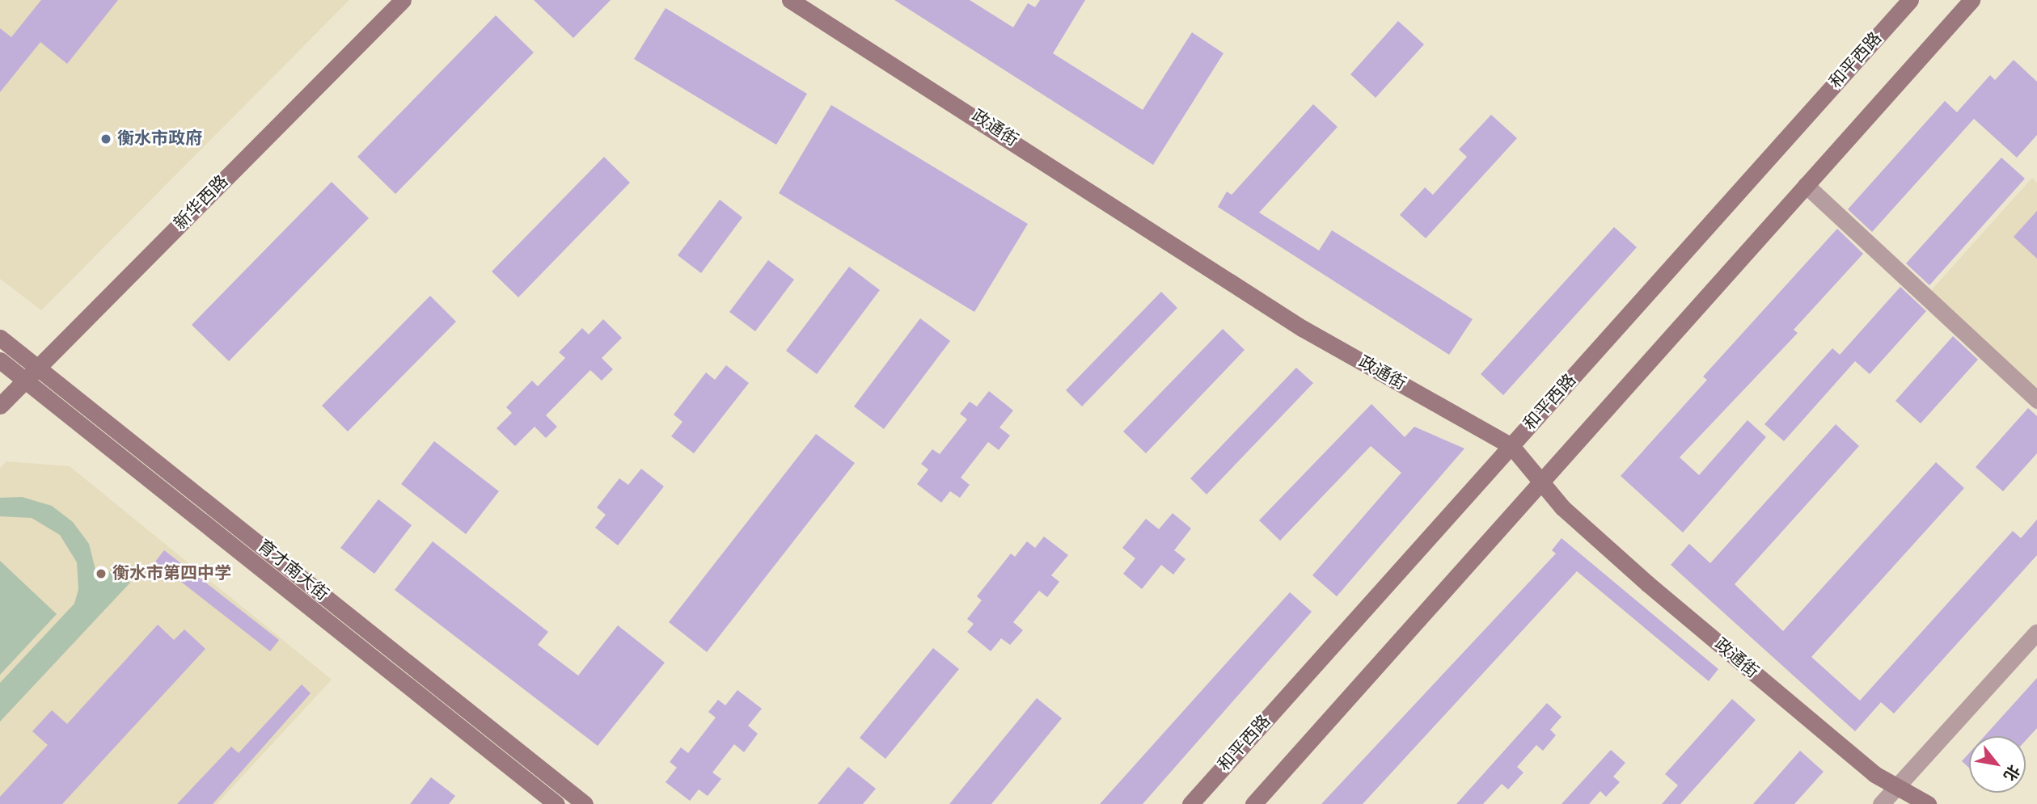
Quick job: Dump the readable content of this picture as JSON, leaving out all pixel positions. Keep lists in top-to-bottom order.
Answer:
{
  "streets": {
    "main road": [
      "和平西路",
      "政通街",
      "新华西路",
      "育才南大街"
    ]
  },
  "crossings": [
    ["和平西路", "政通街"],
    ["新华西路", "育才南大街"]
  ],
  "places": ["衡水市政府", "衡水市第四中学"],
  "north": "bottom right"
}
